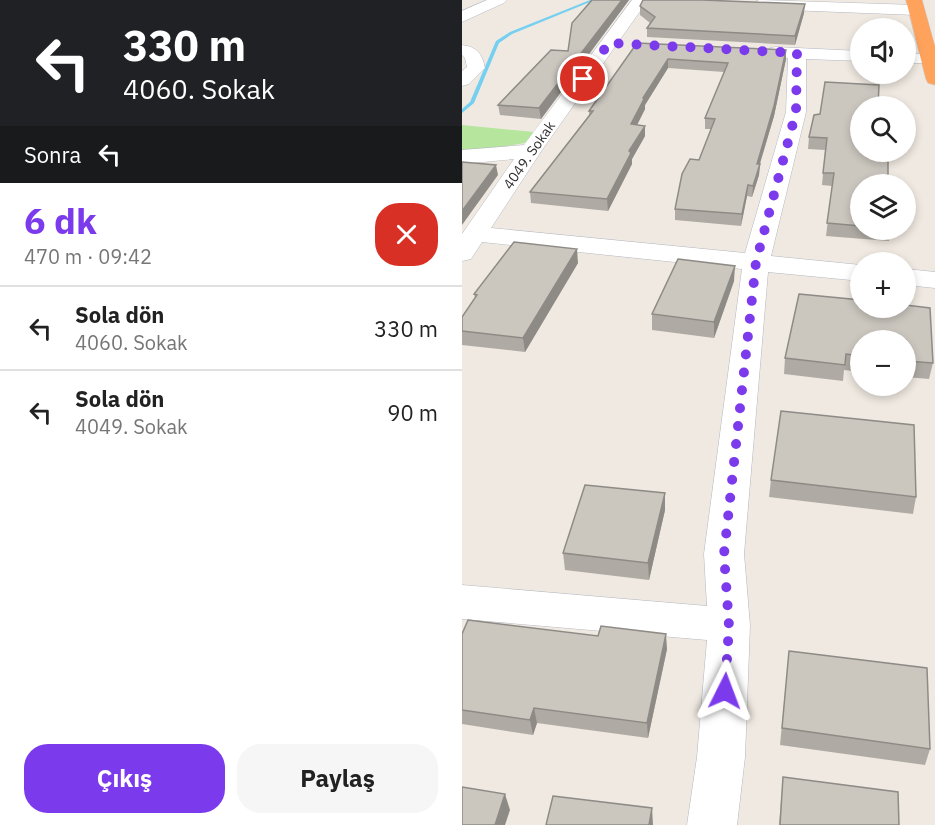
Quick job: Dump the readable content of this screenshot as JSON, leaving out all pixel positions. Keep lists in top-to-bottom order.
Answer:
{
  "streets": {
    "street": ["4049. Sokak"]
  },
  "page": {
    "turn": ["330 m", "4060. Sokak"],
    "map_buttons": ["+", "−"],
    "then": "Sonra",
    "heading": ["6 dk", "470 m · 09:42"],
    "list": [
      {
        "name": "Sola dön",
        "note": "4060. Sokak",
        "value": "330 m"
      },
      {
        "name": "Sola dön",
        "note": "4049. Sokak",
        "value": "90 m"
      }
    ],
    "buttons": ["Çıkış", "Paylaş"]
  }
}
